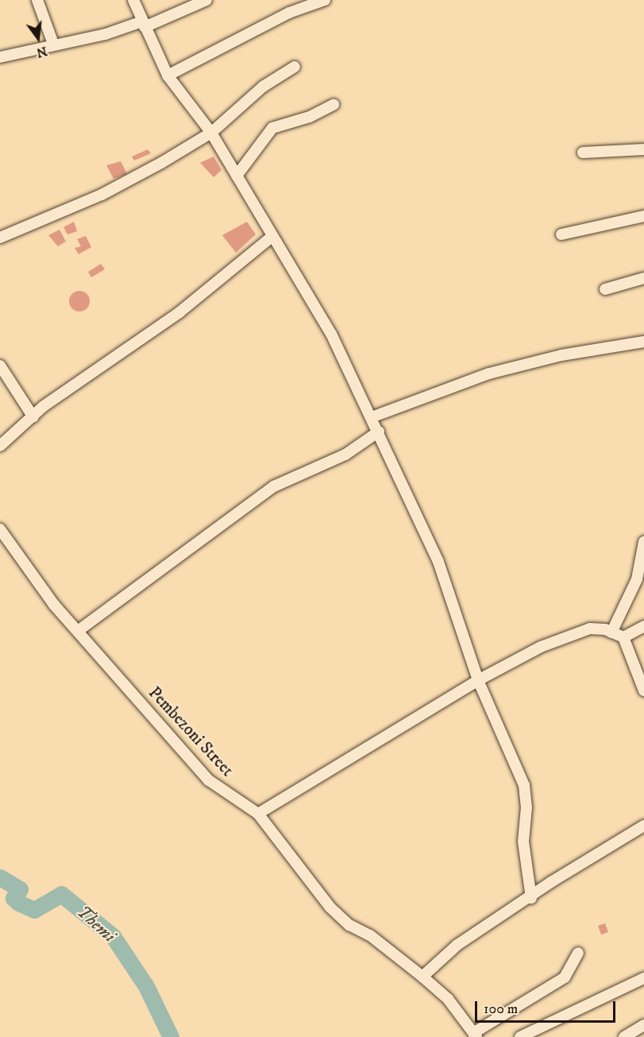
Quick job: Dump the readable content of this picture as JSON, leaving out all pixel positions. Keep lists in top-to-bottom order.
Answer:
{
  "streets": {
    "street": ["Pembezoni Street"]
  },
  "water": ["Themi"],
  "scale_bar": "100 m",
  "north": "bottom"
}
